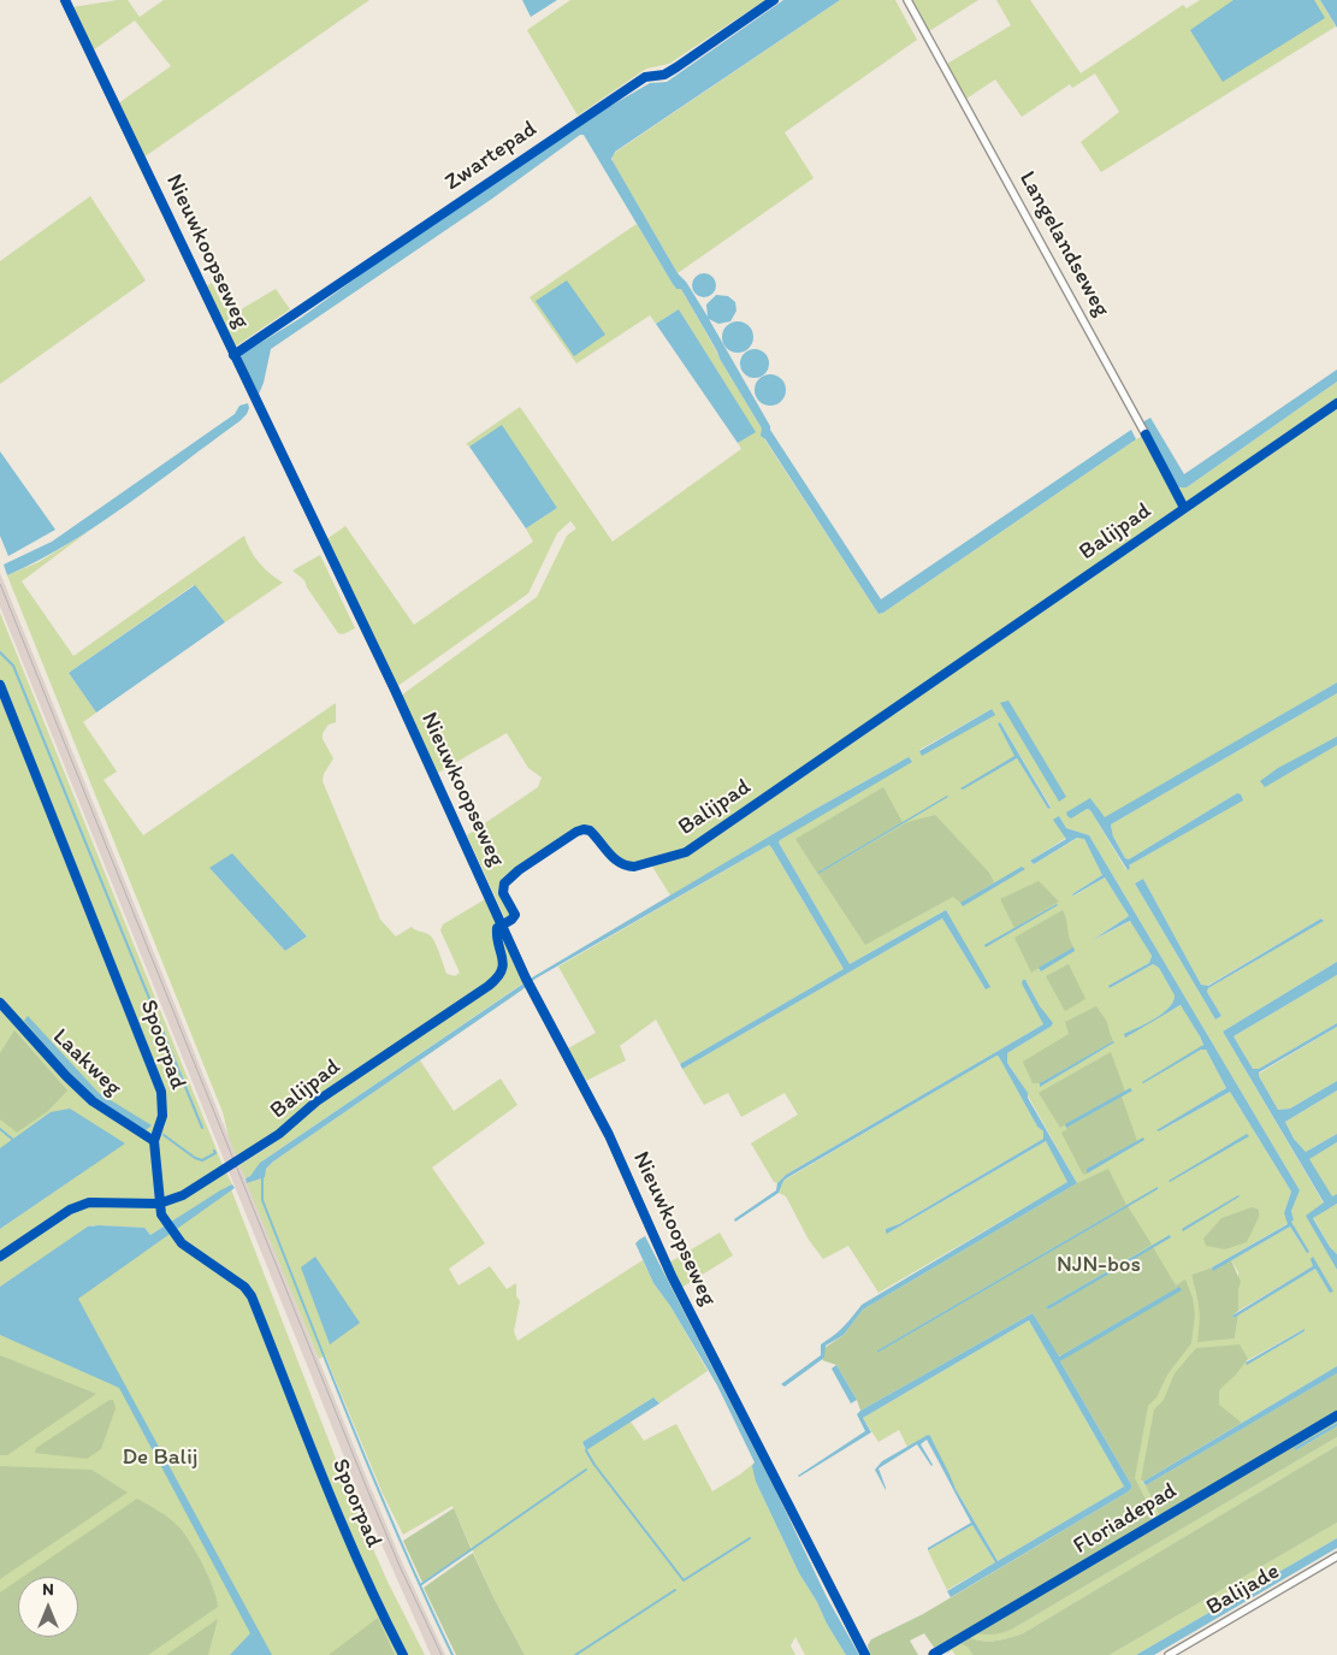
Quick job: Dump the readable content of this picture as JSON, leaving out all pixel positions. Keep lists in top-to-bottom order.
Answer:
{
  "streets": {
    "street": ["Langelandseweg", "Nieuwkoopseweg", "Balijade"],
    "cycle path": [
      "Zwartepad",
      "Balijpad",
      "Spoorpad",
      "Laakweg",
      "Floriadepad"
    ]
  },
  "parks": ["NJN-bos", "De Balij"],
  "north": "top"
}
